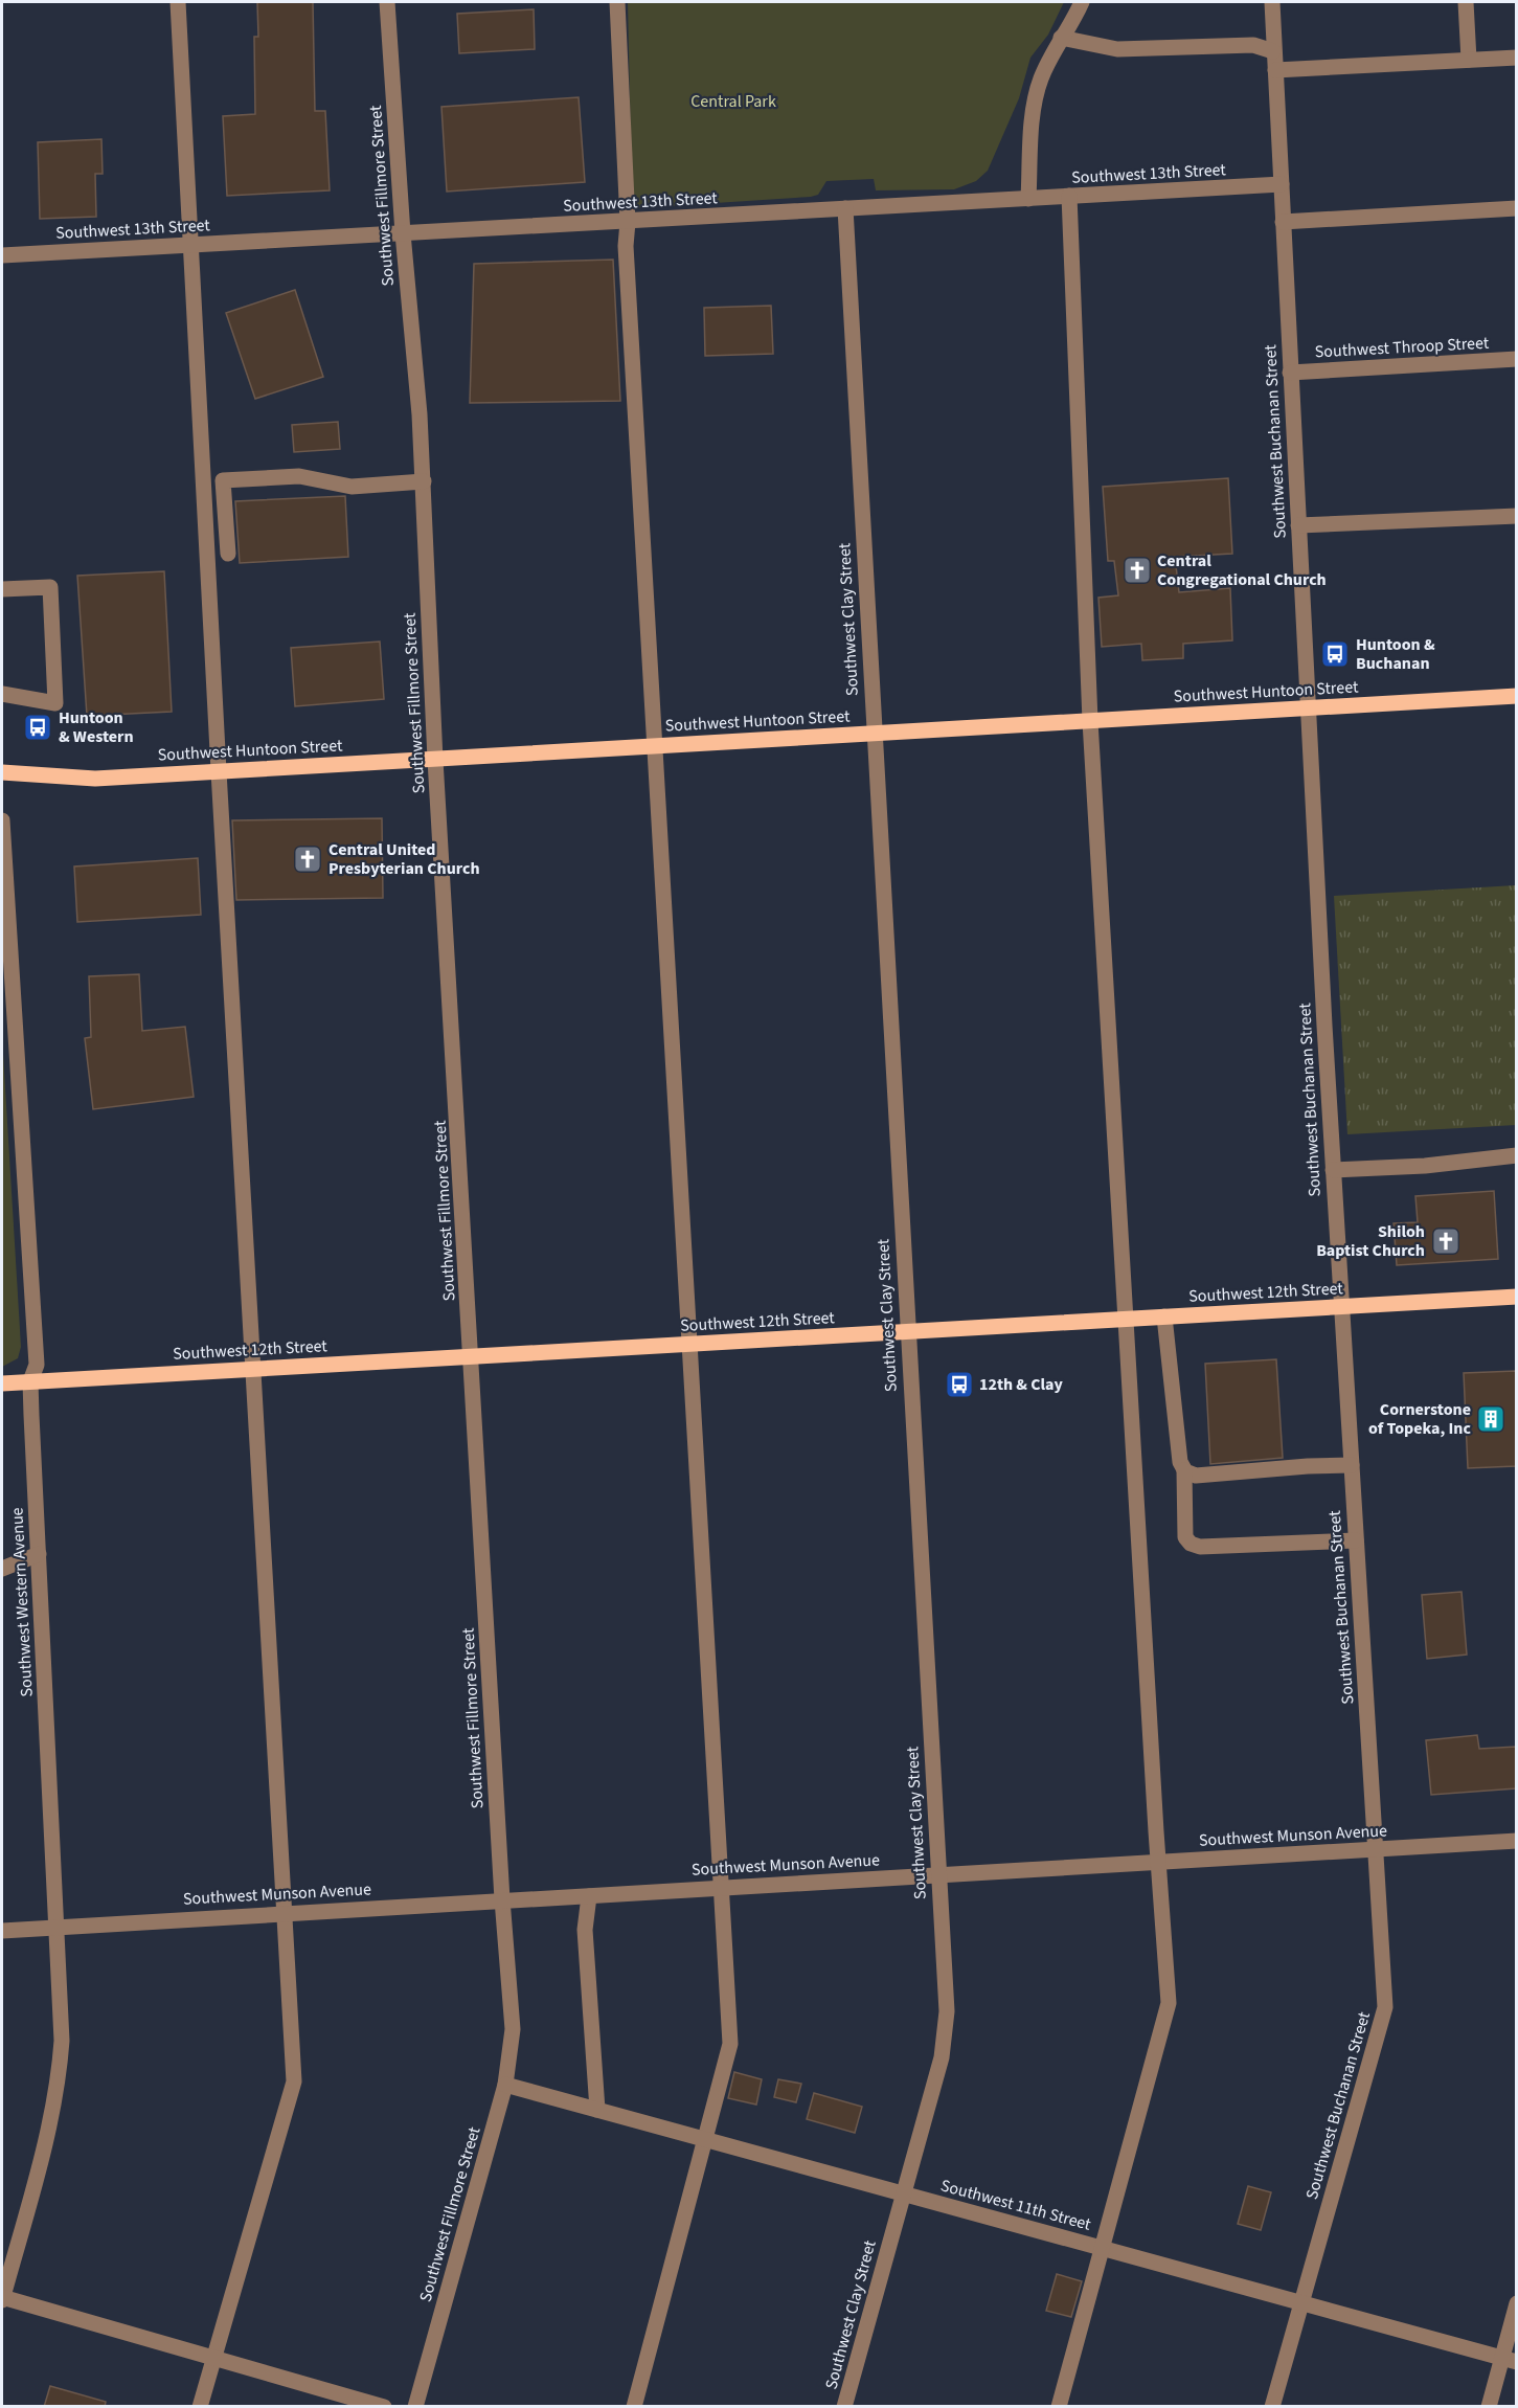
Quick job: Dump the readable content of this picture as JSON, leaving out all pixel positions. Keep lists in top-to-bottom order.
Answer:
{
  "streets": {
    "main road": ["Southwest Huntoon Street", "Southwest 12th Street"],
    "street": [
      "Southwest 13th Street",
      "Southwest Fillmore Street",
      "Southwest Throop Street",
      "Southwest Buchanan Street",
      "Southwest Clay Street",
      "Southwest Western Avenue",
      "Southwest Munson Avenue",
      "Southwest 11th Street"
    ]
  },
  "crossings": [
    ["Southwest 13th Street", "Southwest Fillmore Street"],
    ["Southwest 13th Street", "Southwest Buchanan Street"],
    ["Southwest 13th Street", "Southwest Clay Street"],
    ["Southwest Fillmore Street", "Southwest Huntoon Street"],
    ["Southwest Fillmore Street", "Southwest 12th Street"],
    ["Southwest Fillmore Street", "Southwest Munson Avenue"],
    ["Southwest Fillmore Street", "Southwest 11th Street"],
    ["Southwest Throop Street", "Southwest Buchanan Street"],
    ["Southwest Buchanan Street", "Southwest Huntoon Street"],
    ["Southwest Buchanan Street", "Southwest 12th Street"],
    ["Southwest Buchanan Street", "Southwest Munson Avenue"],
    ["Southwest Buchanan Street", "Southwest 11th Street"],
    ["Southwest Clay Street", "Southwest Huntoon Street"],
    ["Southwest Clay Street", "Southwest 12th Street"],
    ["Southwest Clay Street", "Southwest Munson Avenue"],
    ["Southwest Clay Street", "Southwest 11th Street"],
    ["Southwest 12th Street", "Southwest Western Avenue"],
    ["Southwest Western Avenue", "Southwest Munson Avenue"]
  ],
  "parks": ["Central Park"],
  "places": {
    "church": ["Central Congregational Church", "Central United Presbyterian Church", "Shiloh Baptist Church"],
    "bus stop": ["Huntoon & Buchanan", "Huntoon & Western", "12th & Clay"],
    "building": ["Cornerstone of Topeka, Inc"]
  }
}
